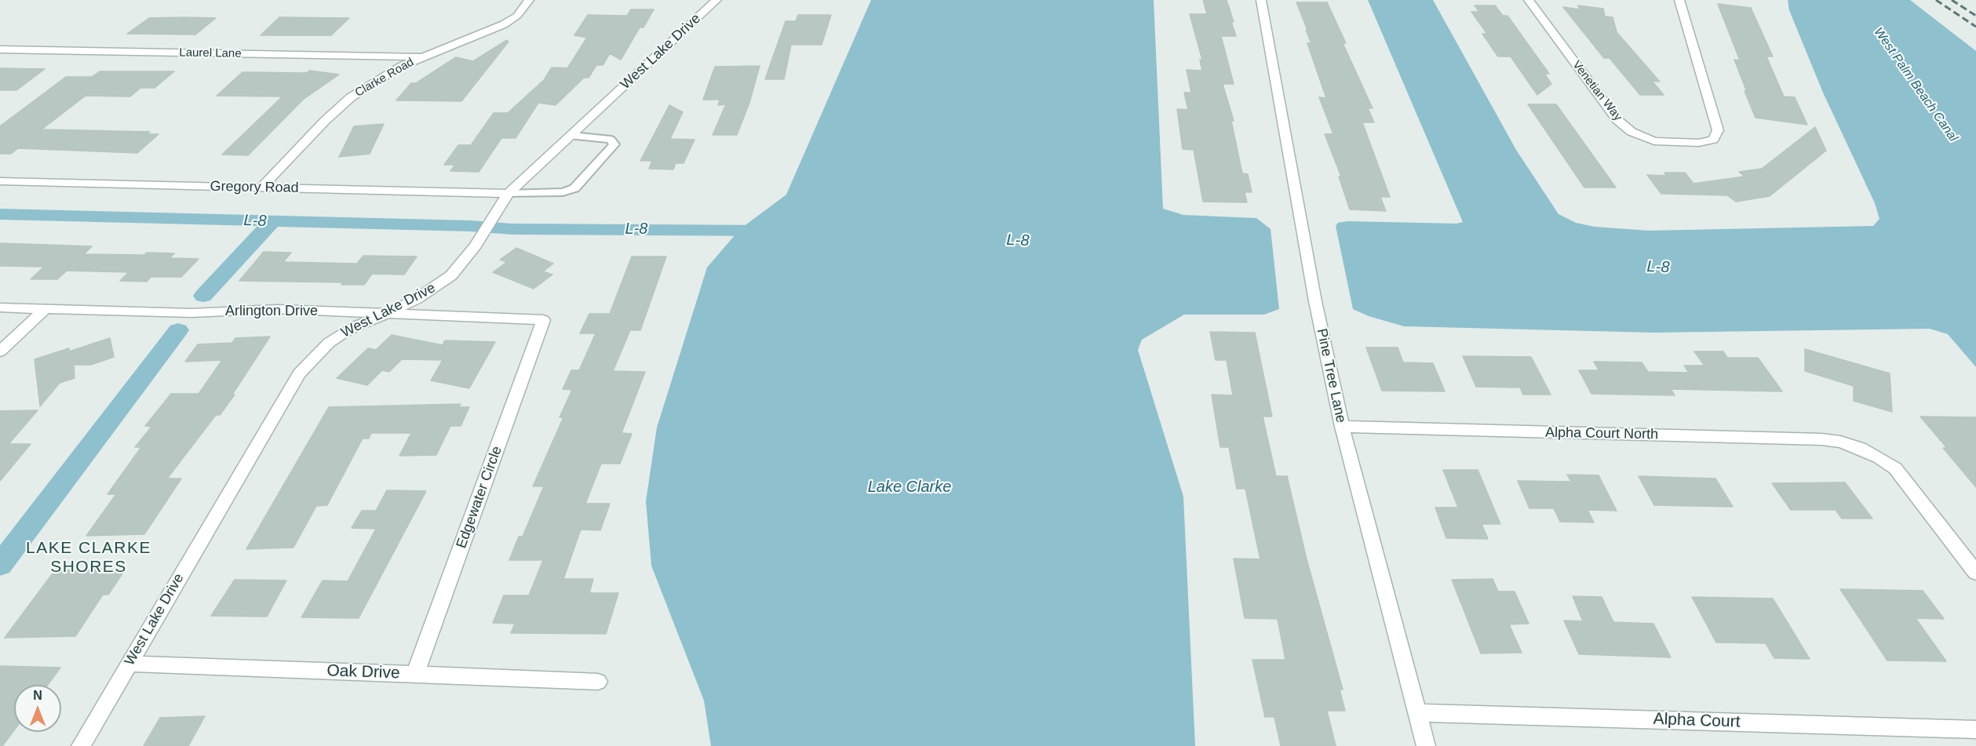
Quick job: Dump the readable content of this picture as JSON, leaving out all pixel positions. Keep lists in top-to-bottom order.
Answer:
{
  "streets": {
    "street": [
      "West Lake Drive",
      "Laurel Lane",
      "Clarke Road",
      "Venetian Way",
      "Gregory Road",
      "Arlington Drive",
      "Pine Tree Lane",
      "Alpha Court North",
      "Edgewater Circle",
      "Oak Drive",
      "Alpha Court"
    ]
  },
  "crossings": [
    ["West Lake Drive", "Gregory Road"],
    ["West Lake Drive", "Arlington Drive"],
    ["West Lake Drive", "Oak Drive"],
    ["Laurel Lane", "Clarke Road"],
    ["Clarke Road", "Gregory Road"],
    ["Arlington Drive", "Edgewater Circle"],
    ["Pine Tree Lane", "Alpha Court North"],
    ["Pine Tree Lane", "Alpha Court"],
    ["Edgewater Circle", "Oak Drive"]
  ],
  "districts": ["LAKE CLARKE SHORES"],
  "water": ["West Palm Beach Canal", "L-8", "Lake Clarke"],
  "north": "top"
}
